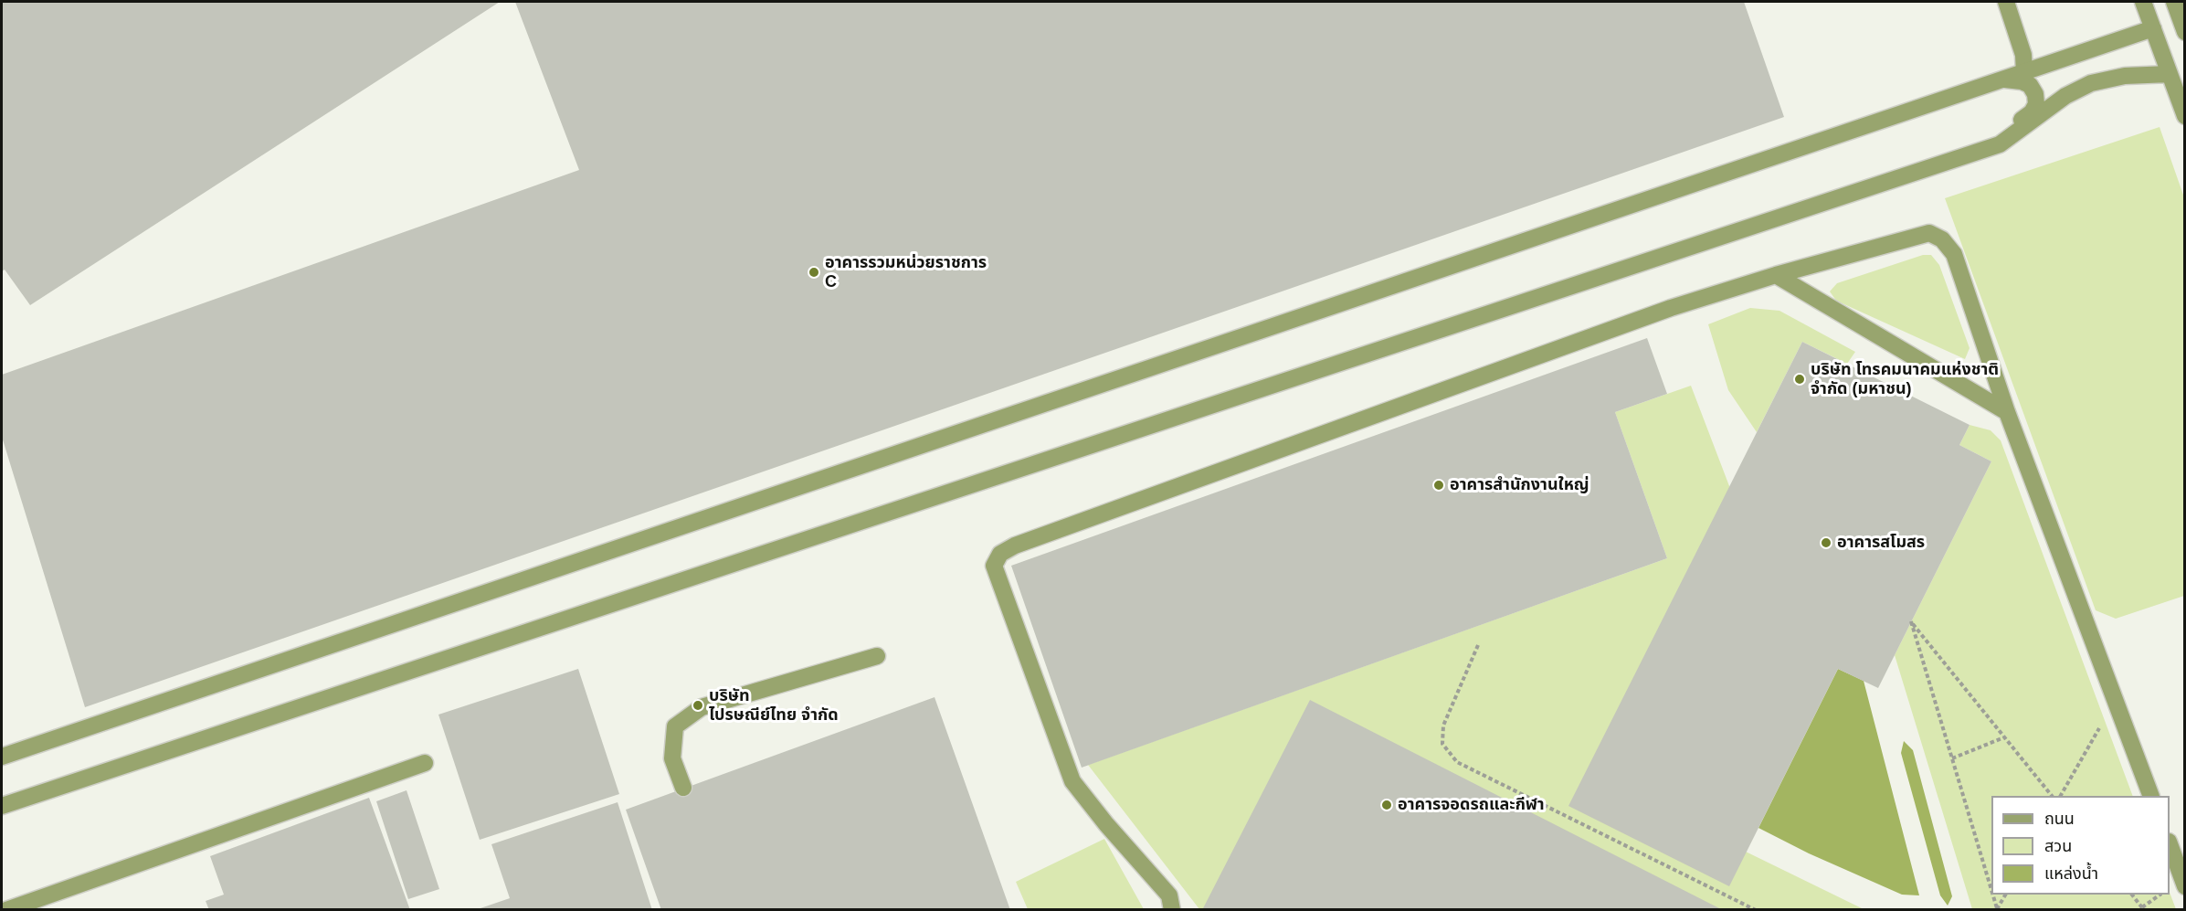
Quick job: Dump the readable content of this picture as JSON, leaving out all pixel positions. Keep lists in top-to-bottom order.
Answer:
{
  "places": [
    "อาคารรวมหน่วยราชการ C",
    "บริษัท โทรคมนาคมแห่งชาติ จำกัด (มหาชน)",
    "อาคารสำนักงานใหญ่",
    "อาคารสโมสร",
    "บริษัท ไปรษณีย์ไทย จำกัด",
    "อาคารจอดรถและกีฬา"
  ],
  "legend": ["ถนน", "สวน", "แหล่งน้ำ"]
}
